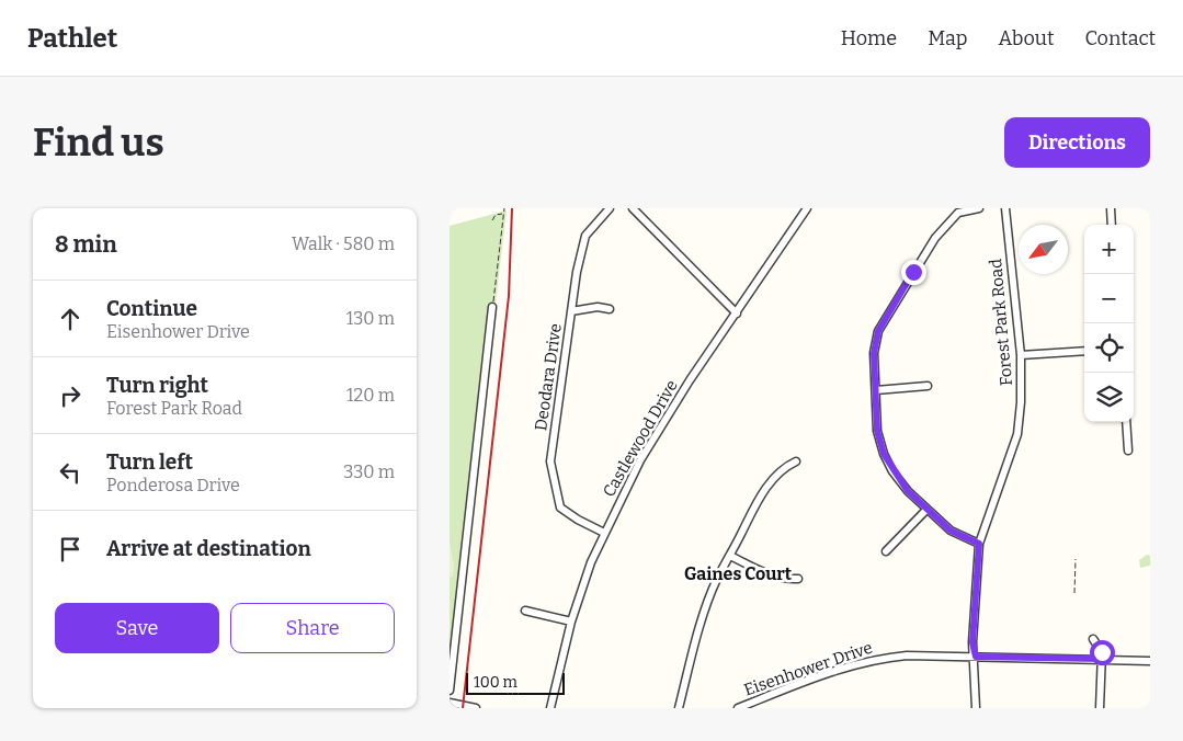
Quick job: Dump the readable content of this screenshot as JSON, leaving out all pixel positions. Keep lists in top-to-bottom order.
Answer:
{
  "streets": {
    "street": [
      "Forest Park Road",
      "Deodara Drive",
      "Castlewood Drive",
      "Eisenhower Drive"
    ]
  },
  "crossings": [
    ["Forest Park Road", "Eisenhower Drive"],
    ["Deodara Drive", "Castlewood Drive"]
  ],
  "districts": ["Gaines Court"],
  "scale_bar": "100 m",
  "north": "bottom left",
  "page": {
    "header": "Pathlet",
    "nav": [
      "Home",
      "Map",
      "About",
      "Contact"
    ],
    "buttons": [
      "Directions",
      ["Save", "Share"]
    ],
    "title": "Find us",
    "heading": ["8 min", "Walk · 580 m"],
    "map_buttons": ["+", "−"],
    "list": [
      ["Continue", "Eisenhower Drive", "130 m"],
      ["Turn right", "Forest Park Road", "120 m"],
      ["Turn left", "Ponderosa Drive", "330 m"],
      "Arrive at destination"
    ],
    "scale": "100 m"
  }
}
